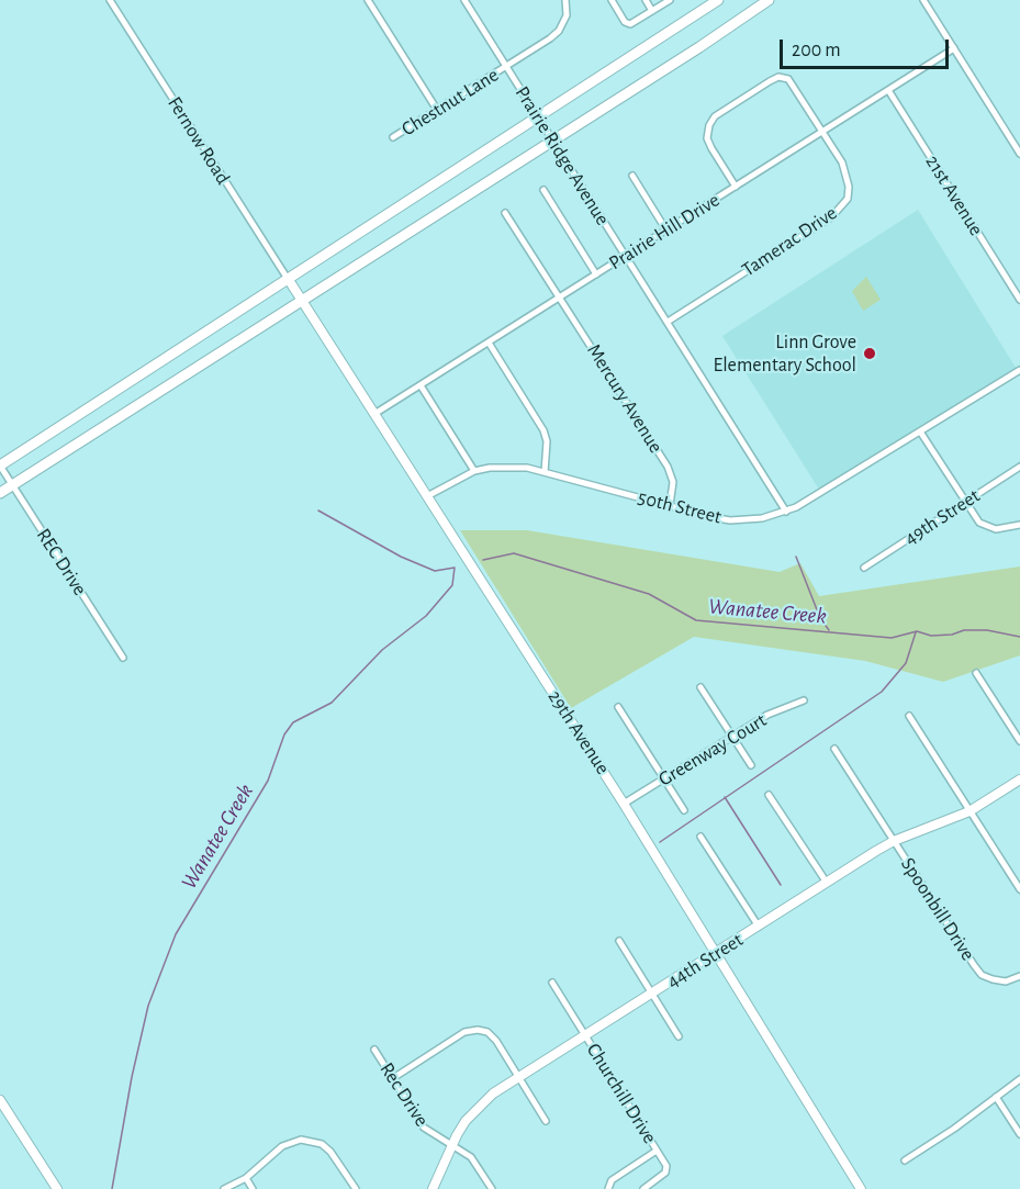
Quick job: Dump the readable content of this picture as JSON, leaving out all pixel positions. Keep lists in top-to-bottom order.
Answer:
{
  "streets": {
    "street": [
      "Chestnut Lane",
      "Fernow Road",
      "Prairie Ridge Avenue",
      "21st Avenue",
      "Prairie Hill Drive",
      "Tamerac Drive",
      "Mercury Avenue",
      "50th Street",
      "49th Street",
      "REC Drive",
      "29th Avenue",
      "Greenway Court",
      "Spoonbill Drive",
      "44th Street",
      "Churchill Drive",
      "Rec Drive"
    ]
  },
  "crossings": [
    ["Chestnut Lane", "Prairie Ridge Avenue"],
    ["Fernow Road", "29th Avenue"],
    ["Prairie Ridge Avenue", "Prairie Hill Drive"],
    ["Prairie Ridge Avenue", "Tamerac Drive"],
    ["Prairie Ridge Avenue", "50th Street"],
    ["21st Avenue", "Prairie Hill Drive"],
    ["Prairie Hill Drive", "Tamerac Drive"],
    ["Prairie Hill Drive", "Mercury Avenue"],
    ["Prairie Hill Drive", "29th Avenue"],
    ["Mercury Avenue", "50th Street"],
    ["50th Street", "29th Avenue"],
    ["29th Avenue", "Greenway Court"],
    ["29th Avenue", "44th Street"],
    ["Spoonbill Drive", "44th Street"],
    ["44th Street", "Churchill Drive"],
    ["44th Street", "Rec Drive"]
  ],
  "water": ["Wanatee Creek"],
  "places": ["Linn Grove Elementary School"],
  "scale_bar": "200 m"
}
